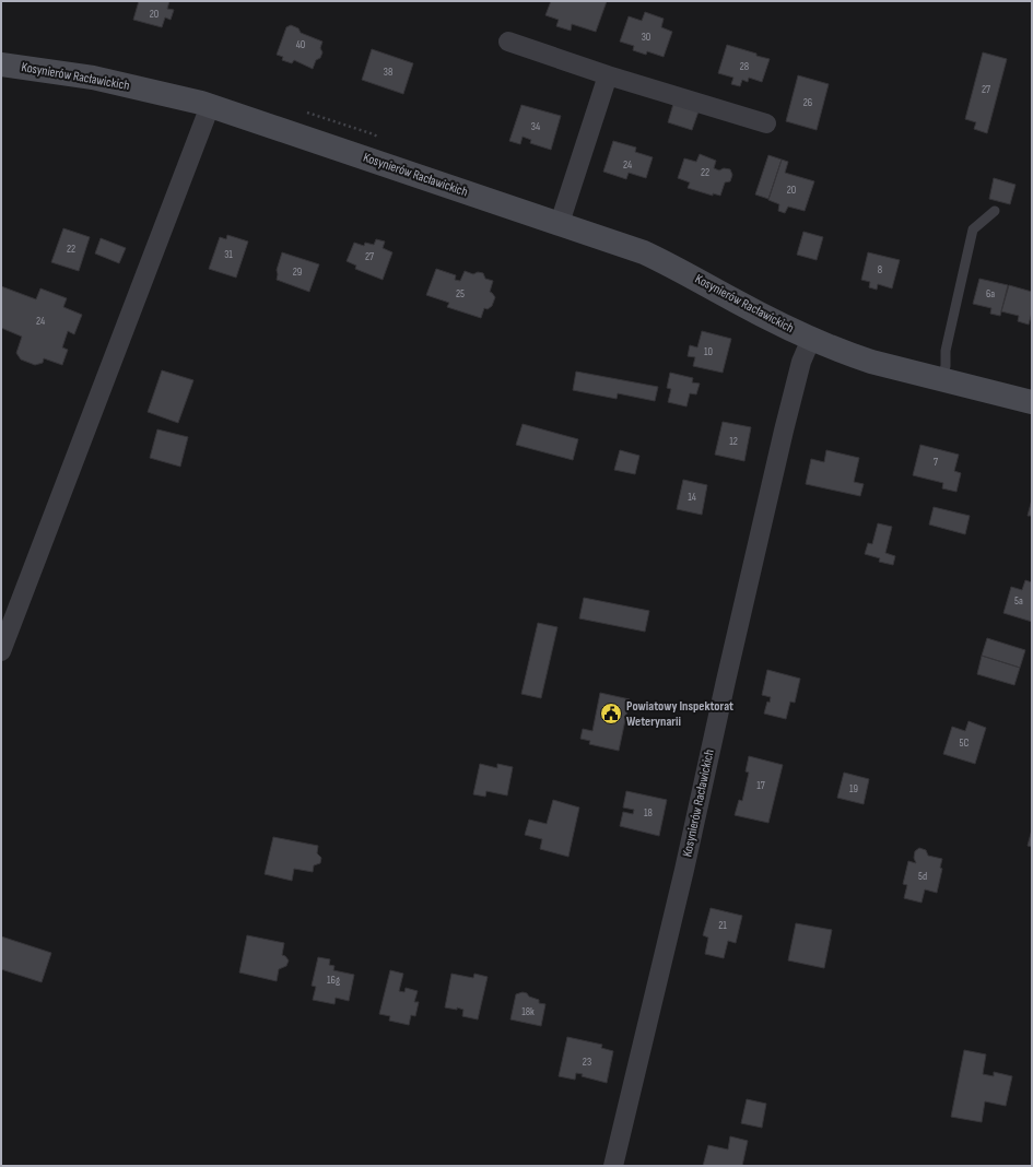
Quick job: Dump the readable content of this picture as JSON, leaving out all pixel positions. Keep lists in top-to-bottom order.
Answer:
{
  "streets": {
    "street": ["Kosynierów Racławickich"]
  },
  "places": {
    "public building": ["Powiatowy Inspektorat Weterynarii"]
  },
  "house_numbers": [
    "20",
    "30",
    "40",
    "28",
    "38",
    "27",
    "26",
    "34",
    "24",
    "22",
    "20",
    "22",
    "31",
    "27",
    "8",
    "29",
    "25",
    "6a",
    "24",
    "10",
    "12",
    "7",
    "14",
    "5a",
    "5C",
    "17",
    "19",
    "18",
    "5d",
    "21",
    "16g",
    "18k",
    "23"
  ]
}
